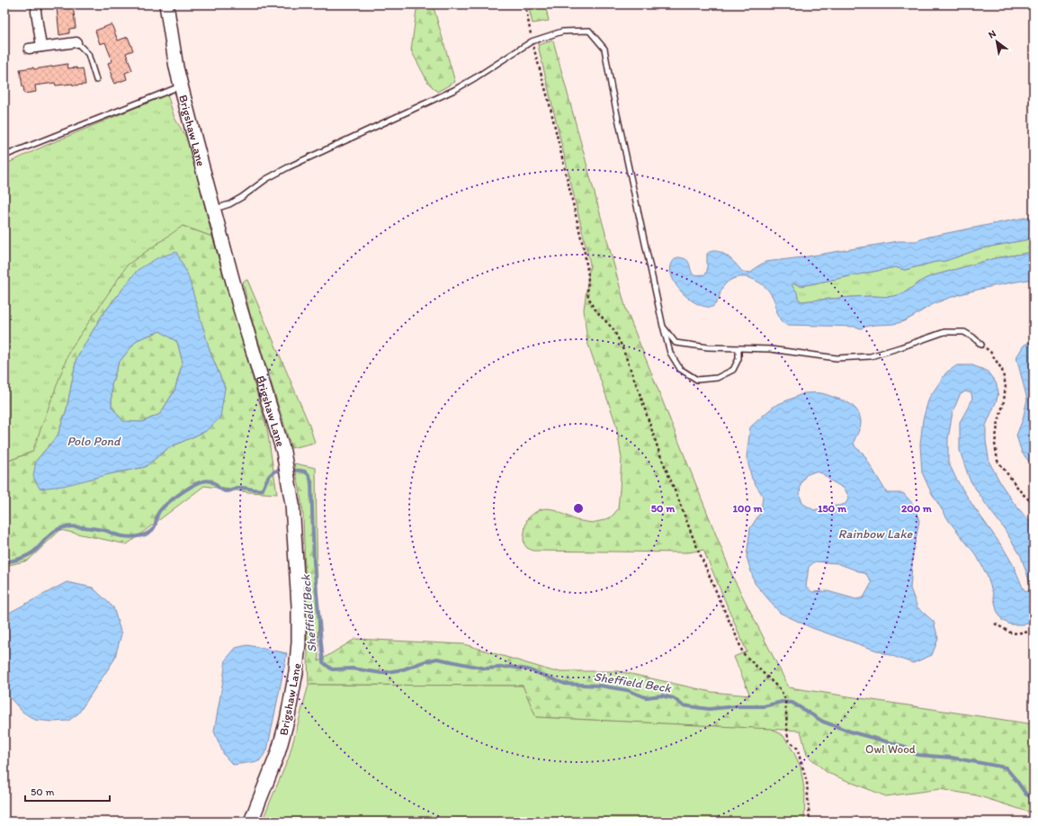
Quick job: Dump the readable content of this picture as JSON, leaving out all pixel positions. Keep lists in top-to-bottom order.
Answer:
{
  "streets": {
    "street": ["Brigshaw Lane"]
  },
  "water": ["Polo Pond", "Rainbow Lake", "Sheffield Beck"],
  "parks": ["Owl Wood"],
  "scale_bar": "50 m",
  "north": "top left",
  "rings": [
    "50 m",
    "100 m",
    "150 m",
    "200 m"
  ]
}
